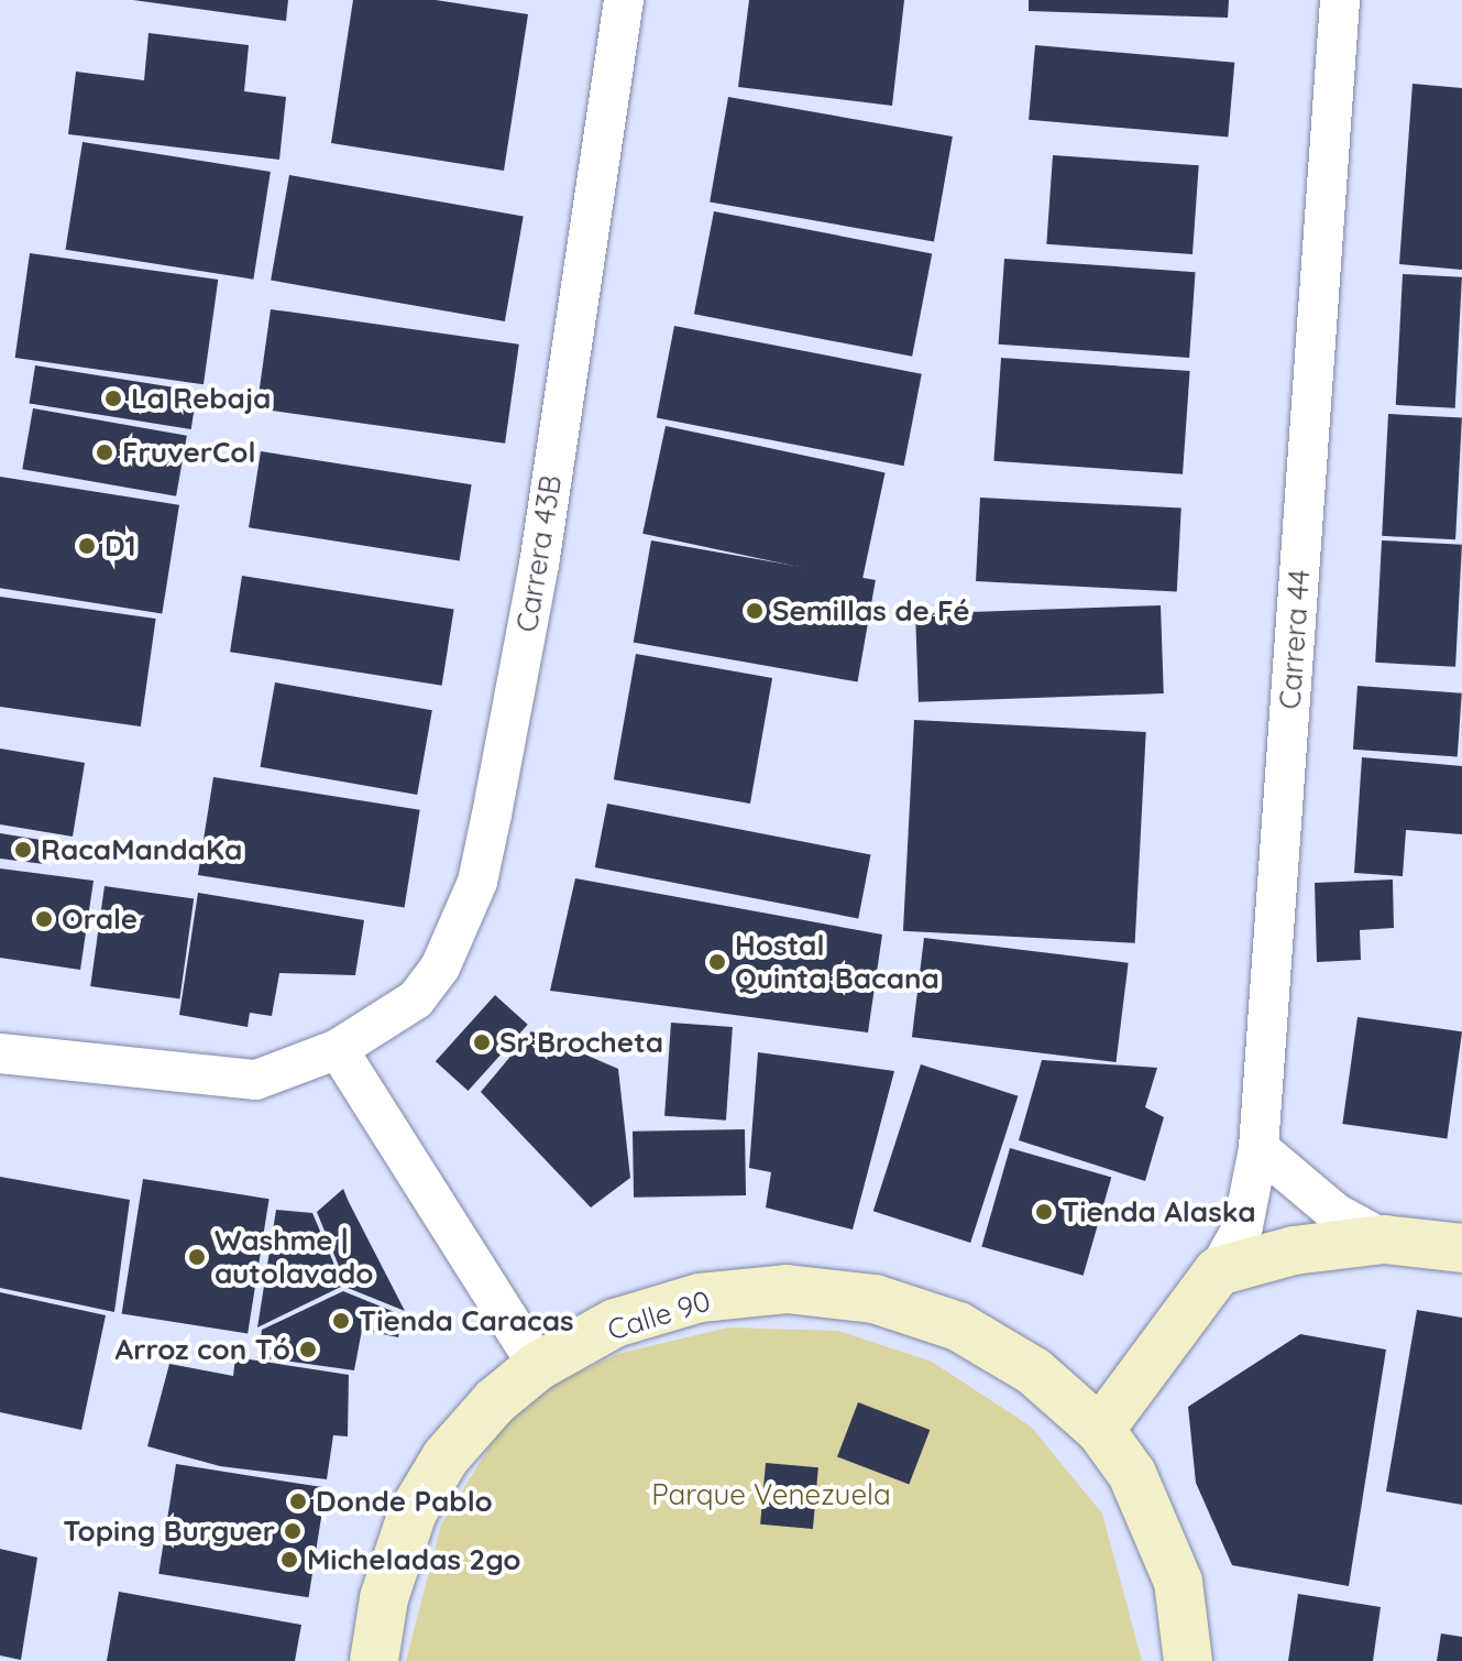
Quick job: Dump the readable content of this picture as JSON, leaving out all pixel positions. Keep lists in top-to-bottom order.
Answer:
{
  "streets": {
    "street": ["Carrera 43B", "Carrera 44", "Calle 90"]
  },
  "parks": ["Parque Venezuela"],
  "places": [
    "La Rebaja",
    "FruverCol",
    "D1",
    "Semillas de Fé",
    "RacaMandaKa",
    "Orale",
    "Hostal Quinta Bacana",
    "Sr Brocheta",
    "Tienda Alaska",
    "Washme | autolavado",
    "Tienda Caracas",
    "Arroz con Tó",
    "Donde Pablo",
    "Toping Burguer",
    "Micheladas 2go"
  ]
}
